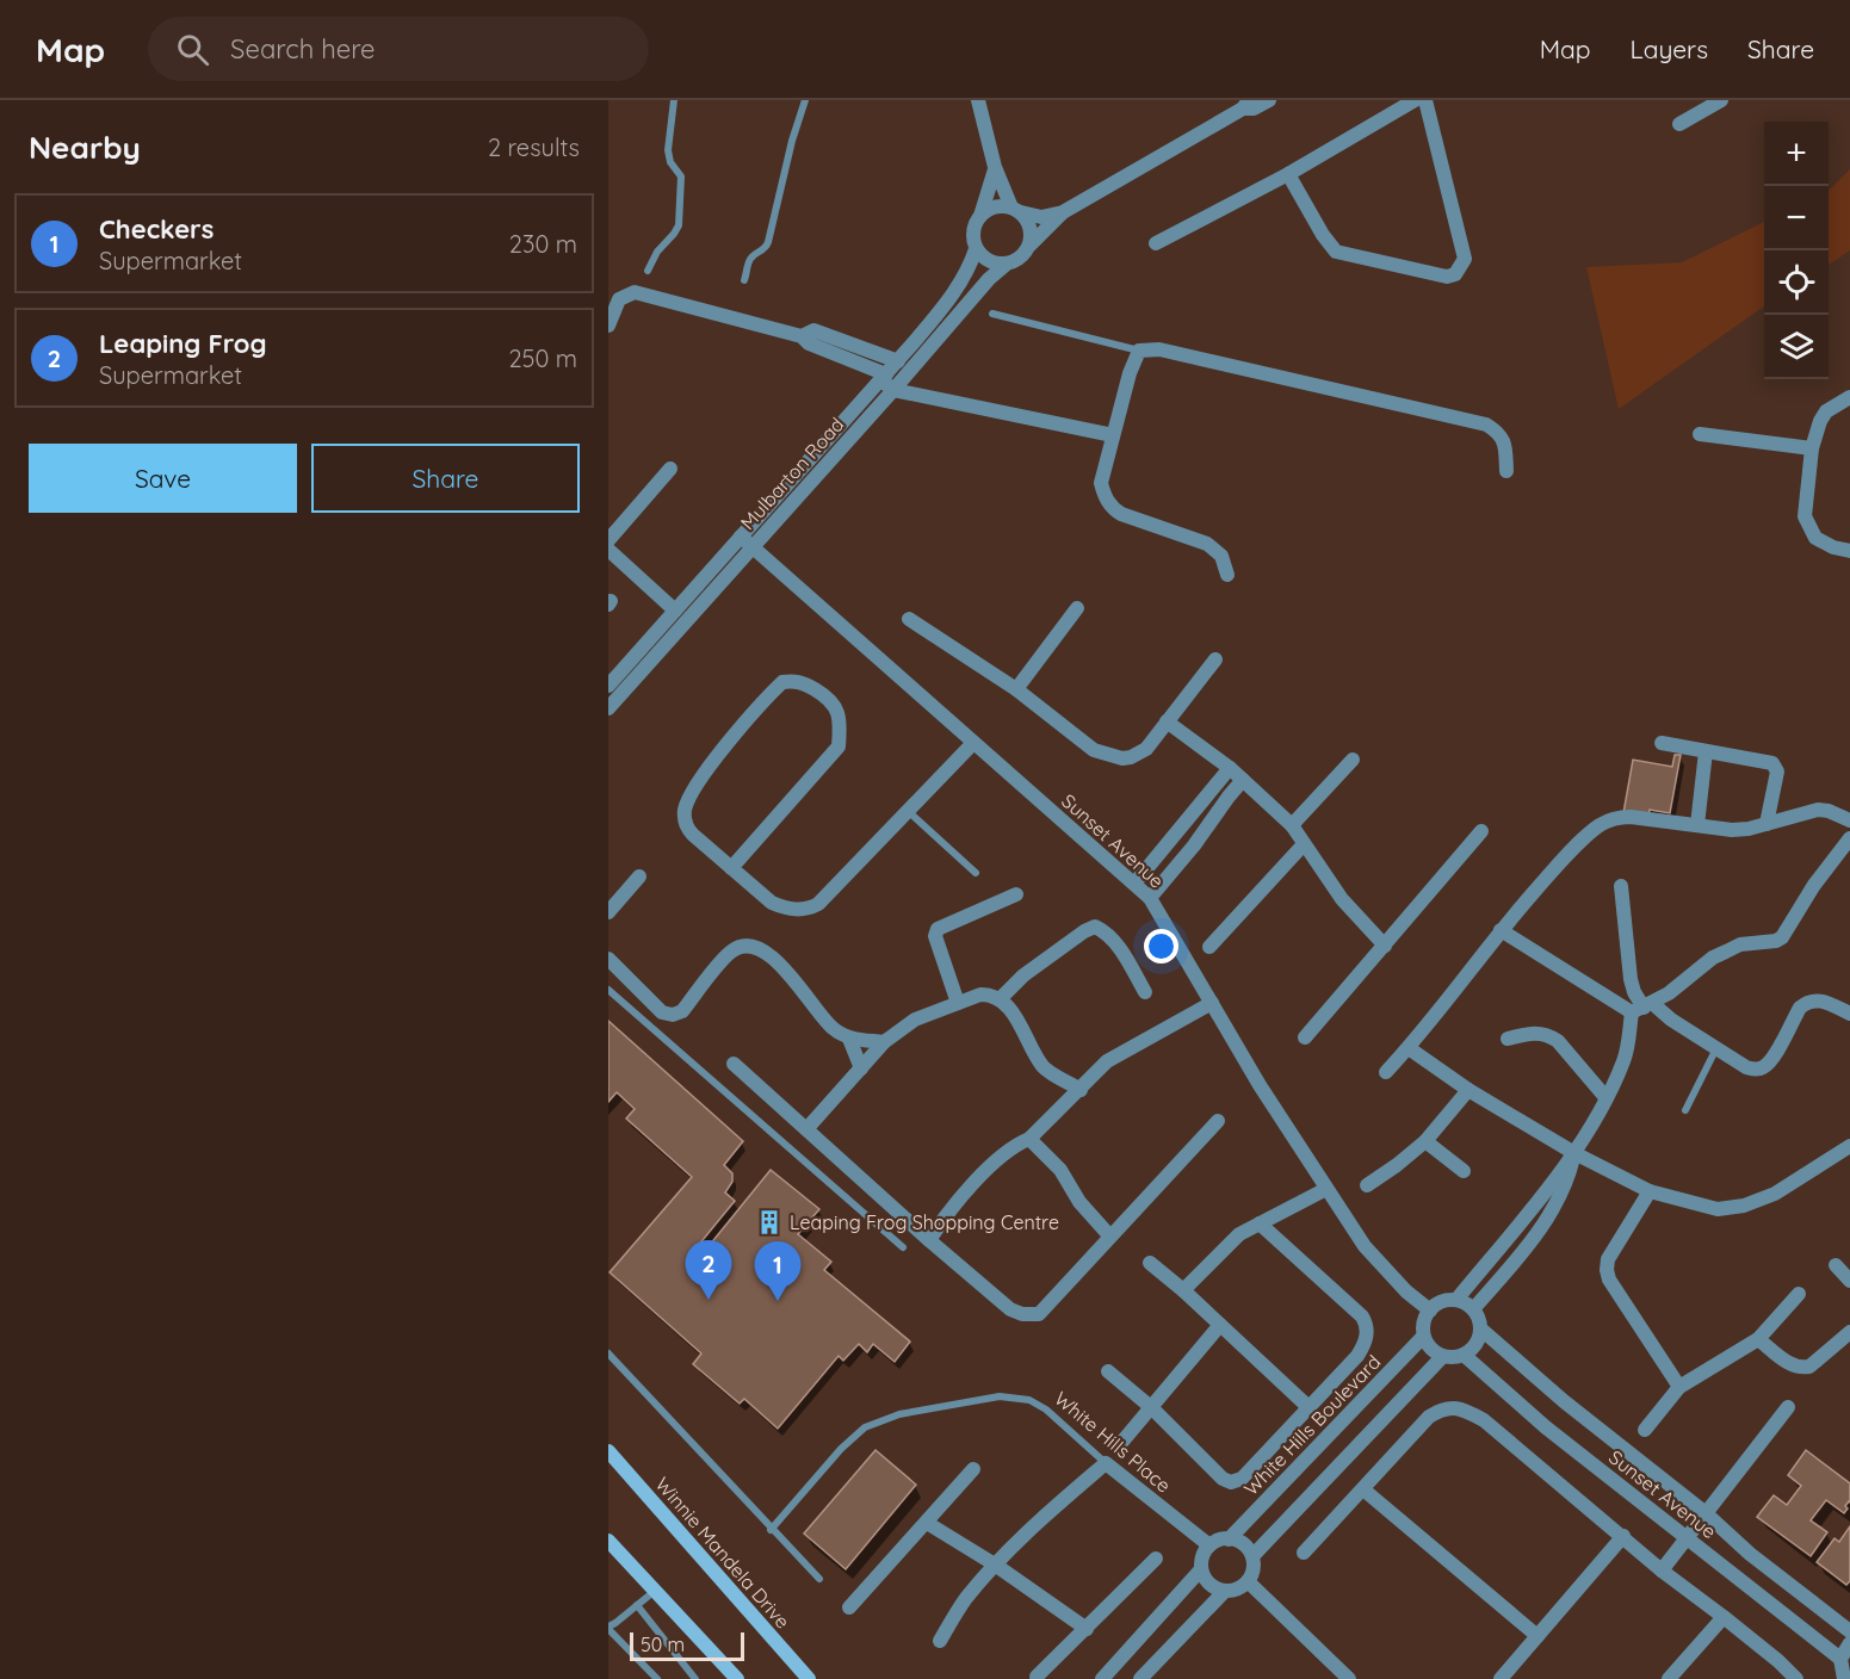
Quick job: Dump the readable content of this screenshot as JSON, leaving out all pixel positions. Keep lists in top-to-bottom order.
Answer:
{
  "streets": {
    "main road": ["Winnie Mandela Drive"],
    "street": [
      "Mulbarton Road",
      "Sunset Avenue",
      "White Hills Boulevard",
      "White Hills Place"
    ]
  },
  "crossings": [
    ["Mulbarton Road", "Sunset Avenue"],
    ["Sunset Avenue", "White Hills Boulevard"],
    ["White Hills Boulevard", "White Hills Place"]
  ],
  "places": {
    "building": ["Leaping Frog Shopping Centre"]
  },
  "scale_bar": "50 m",
  "page": {
    "header": "Map",
    "search": "Search here",
    "nav": ["Map", "Layers", "Share"],
    "heading": ["Nearby", "2 results"],
    "map_buttons": ["+", "−"],
    "list": [
      {
        "mark": "1",
        "name": "Checkers",
        "note": "Supermarket",
        "value": "230 m"
      },
      {
        "mark": "2",
        "name": "Leaping Frog",
        "note": "Supermarket",
        "value": "250 m"
      }
    ],
    "buttons": ["Save", "Share"],
    "pins": ["2", "1"],
    "scale": "50 m"
  }
}
